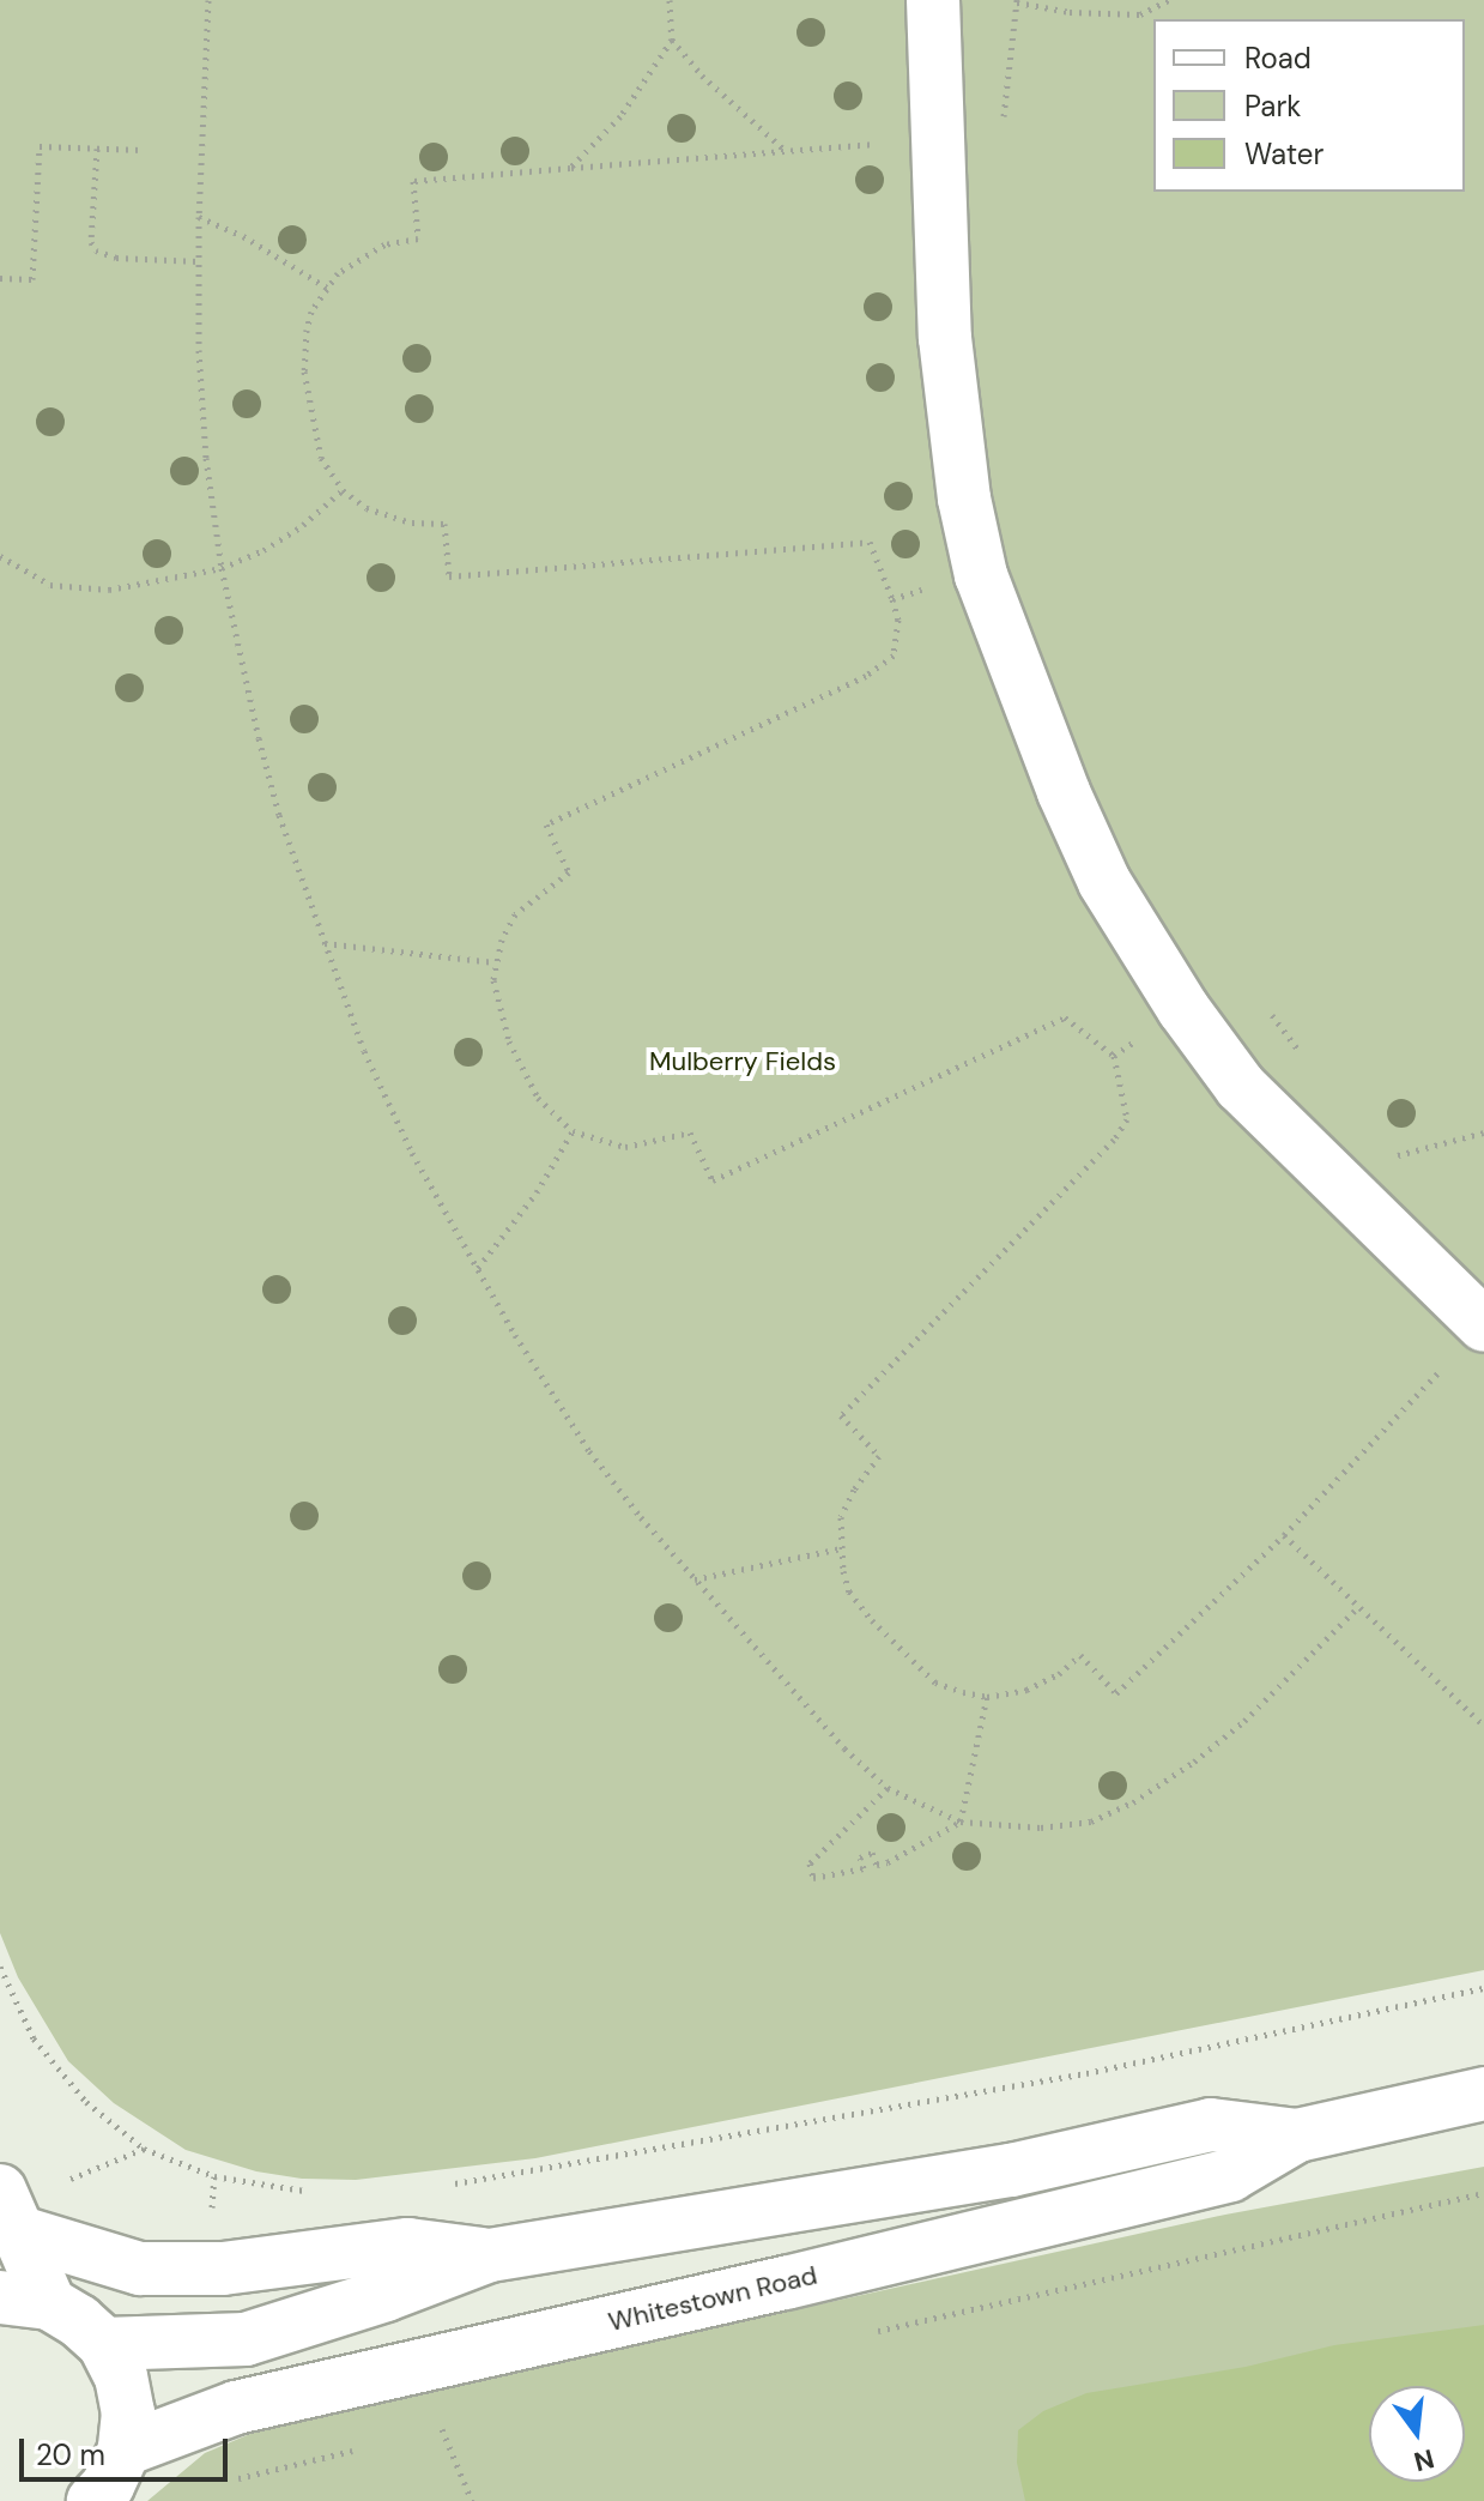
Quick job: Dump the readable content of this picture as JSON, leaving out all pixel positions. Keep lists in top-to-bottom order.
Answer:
{
  "streets": {
    "street": ["Whitestown Road"]
  },
  "parks": ["Mulberry Fields"],
  "legend": ["Road", "Park", "Water"],
  "scale_bar": "20 m",
  "north": "bottom"
}
